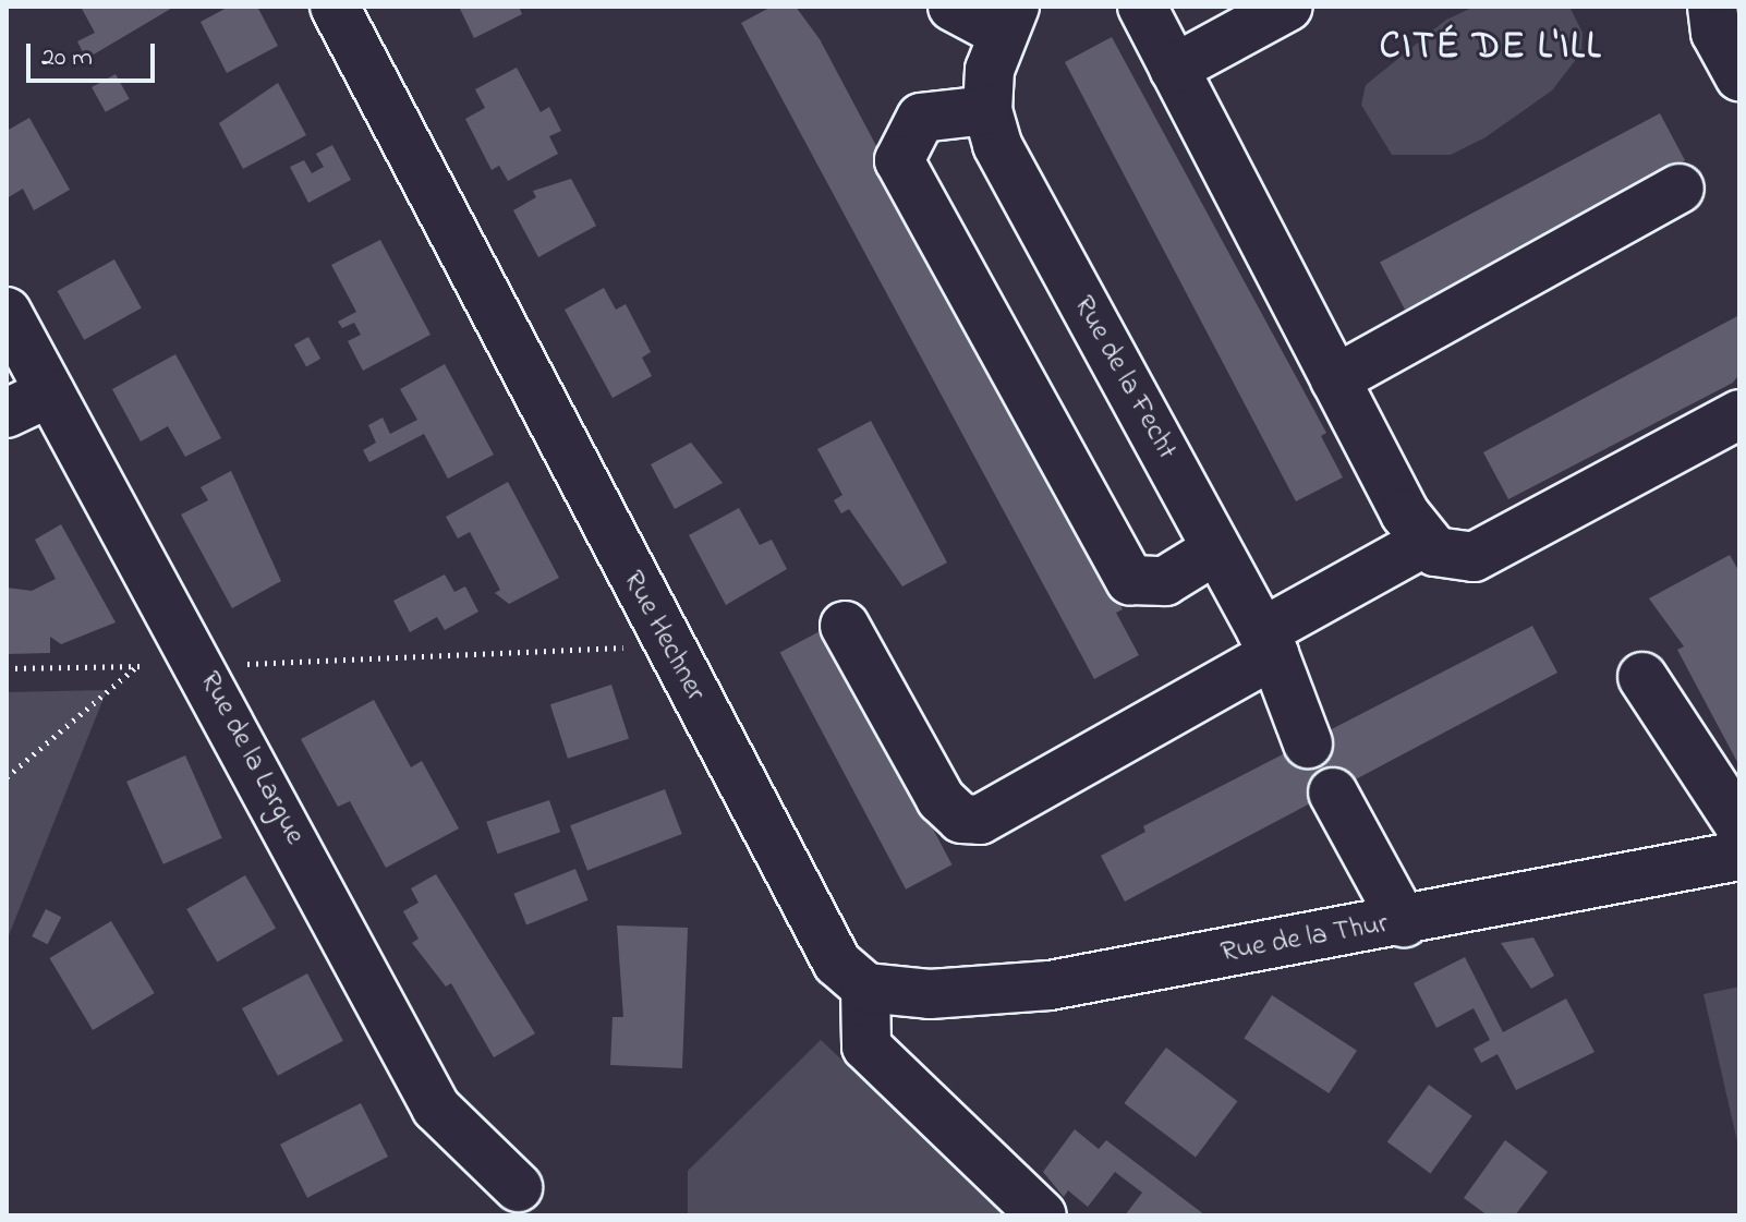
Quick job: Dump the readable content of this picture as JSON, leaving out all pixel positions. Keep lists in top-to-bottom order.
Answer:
{
  "streets": {
    "street": [
      "Rue de la Fecht",
      "Rue Hechner",
      "Rue de la Largue",
      "Rue de la Thur"
    ]
  },
  "crossings": [
    ["Rue Hechner", "Rue de la Thur"]
  ],
  "districts": ["CITÉ DE L'ILL"],
  "scale_bar": "20 m"
}
